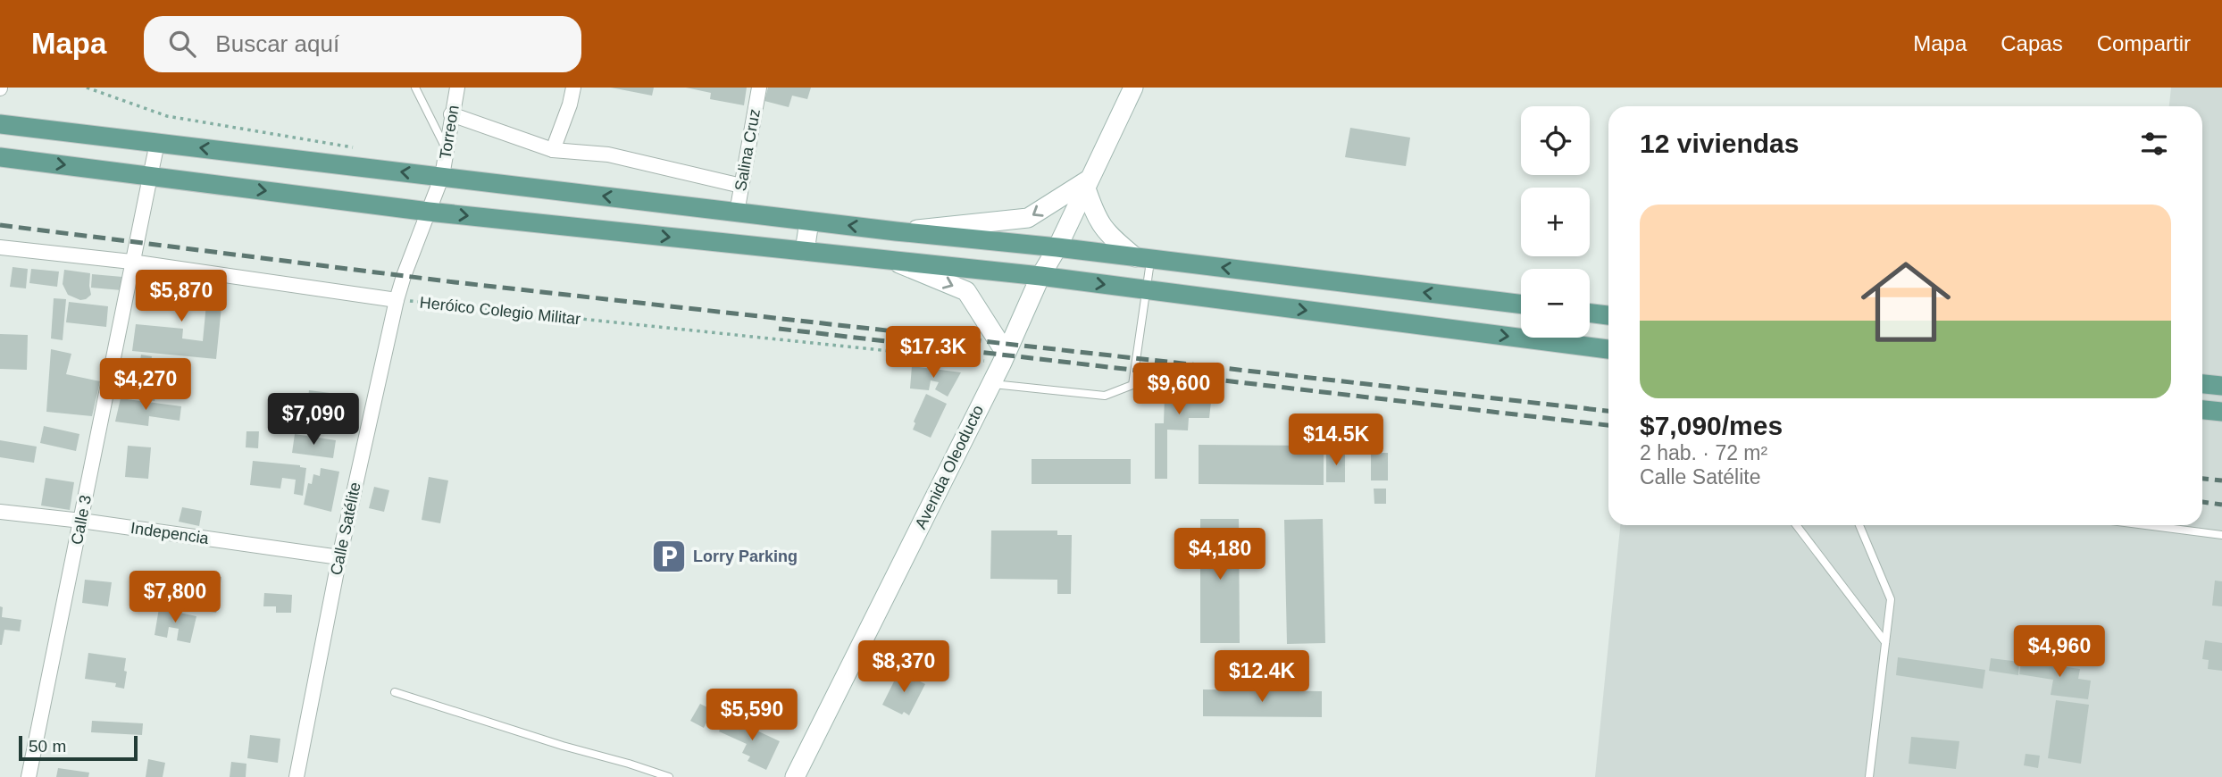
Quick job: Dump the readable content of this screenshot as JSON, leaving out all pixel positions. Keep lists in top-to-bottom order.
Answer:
{
  "streets": {
    "main road": ["Avenida Oleoducto"],
    "street": [
      "Torreon",
      "Salina Cruz",
      "Heróico Colegio Militar",
      "Calle 3",
      "Calle Satélite",
      "Indepencia"
    ]
  },
  "crossings": [
    ["Torreon", "Calle Satélite"],
    ["Heróico Colegio Militar", "Avenida Oleoducto"],
    ["Heróico Colegio Militar", "Calle 3"],
    ["Heróico Colegio Militar", "Calle Satélite"],
    ["Calle 3", "Indepencia"],
    ["Calle Satélite", "Indepencia"]
  ],
  "places": {
    "parking": ["Lorry Parking"]
  },
  "scale_bar": "50 m",
  "page": {
    "header": "Mapa",
    "search": "Buscar aquí",
    "nav": ["Mapa", "Capas", "Compartir"],
    "map_buttons": ["+", "−"],
    "heading": "12 viviendas",
    "list": [
      {
        "name": "$7,090/mes",
        "note": "2 hab. · 72 m² · Calle Satélite"
      }
    ],
    "price": [
      "$5,870",
      "$17.3K",
      "$4,270",
      "$9,600",
      "$7,090",
      "$14.5K",
      "$4,180",
      "$7,800",
      "$4,960",
      "$8,370",
      "$12.4K",
      "$5,590"
    ],
    "scale": "50 m"
  }
}
